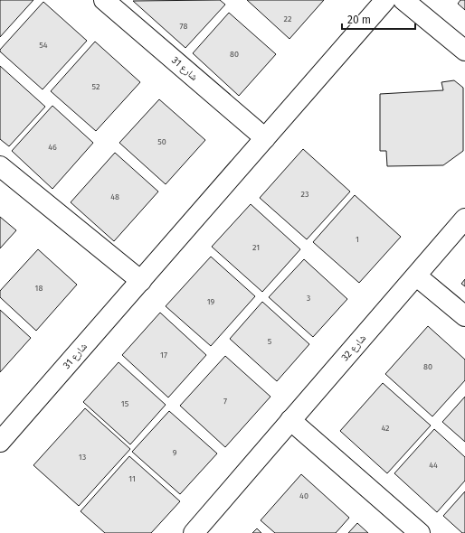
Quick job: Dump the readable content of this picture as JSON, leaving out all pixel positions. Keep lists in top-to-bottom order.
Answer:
{
  "streets": {
    "street": ["شارع 31", "شارع 32"]
  },
  "house_numbers": [
    "22",
    "78",
    "54",
    "80",
    "52",
    "50",
    "46",
    "23",
    "48",
    "1",
    "21",
    "18",
    "3",
    "19",
    "5",
    "17",
    "80",
    "7",
    "15",
    "42",
    "9",
    "13",
    "44",
    "11",
    "40"
  ],
  "scale_bar": "20 m"
}
